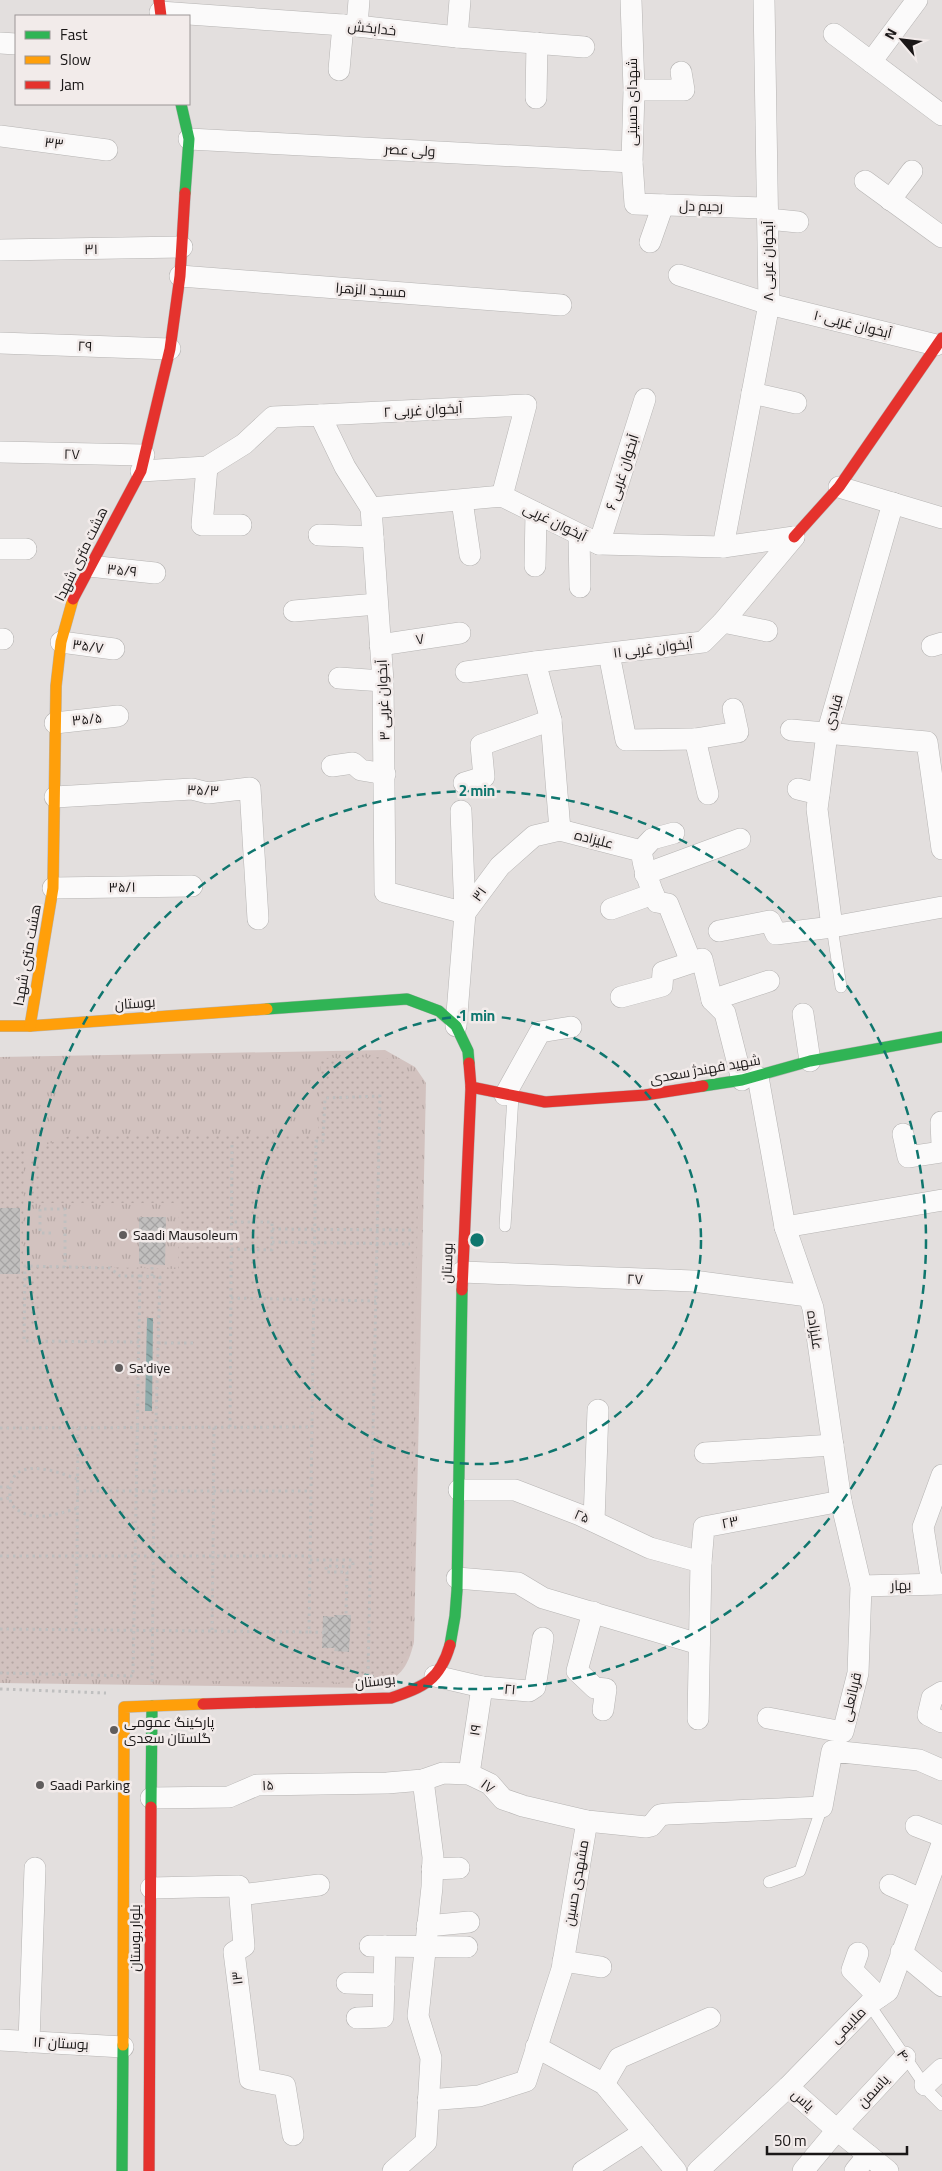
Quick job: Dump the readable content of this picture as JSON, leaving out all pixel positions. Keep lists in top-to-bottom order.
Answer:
{
  "streets": {
    "street": [
      "خدابخش",
      "شهدای حسینی",
      "۳۳",
      "ولی عصر",
      "رحیم دل",
      "۳۱",
      "آبخوان غربی ۸",
      "مسجد الزهرا",
      "آبخوان غربی ۱۰",
      "۲۹",
      "آبخوان غربی ۲",
      "۲۷",
      "آبخوان غربی ۶",
      "آبخوان غربی",
      "هشت متری شهدا",
      "۳۵/۹",
      "۷",
      "۳۵/۷",
      "آبخوان غربی ۱۱",
      "آبخوان غربی ۳",
      "قبادی",
      "۳۵/۵",
      "۳۵/۳",
      "علیزاده",
      "۳۵/۱",
      "بوستان",
      "شهید فهندژ سعدی",
      "۲۵",
      "۲۳",
      "بهار",
      "۲۱",
      "قربانعلی",
      "۱۹",
      "۱۵",
      "۱۷",
      "مشهدی حسین",
      "بلوار بوستان",
      "۱۳",
      "ملایمی",
      "بوستان ۱۲",
      "یاسمن",
      "یاس"
    ],
    "lane": ["۴۰"]
  },
  "crossings": [
    ["شهدای حسینی", "ولی عصر"],
    ["شهدای حسینی", "رحیم دل"],
    ["ولی عصر", "هشت متری شهدا"],
    ["رحیم دل", "آبخوان غربی ۸"],
    ["۳۱", "هشت متری شهدا"],
    ["۳۱", "آبخوان غربی ۳"],
    ["۳۱", "علیزاده"],
    ["آبخوان غربی ۸", "آبخوان غربی ۱۰"],
    ["آبخوان غربی ۸", "آبخوان غربی"],
    ["مسجد الزهرا", "هشت متری شهدا"],
    ["۲۹", "هشت متری شهدا"],
    ["آبخوان غربی ۲", "آبخوان غربی"],
    ["۲۷", "هشت متری شهدا"],
    ["۲۷", "علیزاده"],
    ["۲۷", "بوستان"],
    ["آبخوان غربی ۶", "آبخوان غربی"],
    ["آبخوان غربی", "آبخوان غربی ۱۱"],
    ["هشت متری شهدا", "۳۵/۹"],
    ["هشت متری شهدا", "۳۵/۷"],
    ["هشت متری شهدا", "۳۵/۵"],
    ["هشت متری شهدا", "۳۵/۳"],
    ["هشت متری شهدا", "۳۵/۱"],
    ["هشت متری شهدا", "بوستان"],
    ["۷", "آبخوان غربی ۳"],
    ["آبخوان غربی ۱۱", "علیزاده"],
    ["علیزاده", "شهید فهندژ سعدی"],
    ["علیزاده", "۲۳"],
    ["علیزاده", "بهار"],
    ["علیزاده", "قربانعلی"],
    ["بوستان", "شهید فهندژ سعدی"],
    ["بوستان", "۲۵"],
    ["بوستان", "۲۱"],
    ["بوستان", "بلوار بوستان"],
    ["۲۵", "۲۳"],
    ["بهار", "قربانعلی"],
    ["۲۱", "۱۹"],
    ["۱۹", "۱۷"],
    ["۱۵", "۱۷"],
    ["۱۵", "بلوار بوستان"],
    ["۱۷", "مشهدی حسین"],
    ["بلوار بوستان", "بوستان ۱۲"],
    ["ملایمی", "۴۰"],
    ["ملایمی", "یاس"],
    ["۴۰", "یاسمن"],
    ["یاسمن", "یاس"]
  ],
  "places": [
    "Saadi Mausoleum",
    "Sa'diye",
    "پارکینگ عمومی گلستان سعدی",
    "Saadi Parking"
  ],
  "legend": ["Fast", "Slow", "Jam"],
  "scale_bar": "50 m",
  "north": "top left",
  "rings": ["2 min", "1 min"]
}
